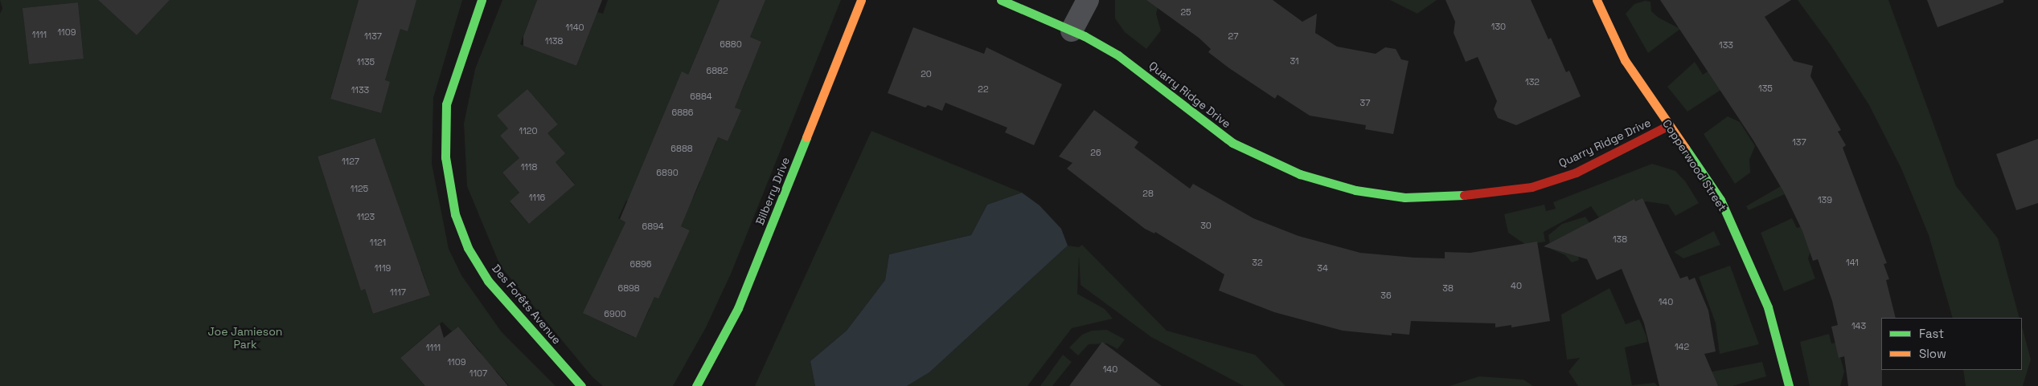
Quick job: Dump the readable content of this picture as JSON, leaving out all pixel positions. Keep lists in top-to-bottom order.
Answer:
{
  "streets": {
    "street": [
      "Quarry Ridge Drive",
      "Copperwood Street",
      "Bilberry Drive",
      "Des Forêts Avenue"
    ]
  },
  "crossings": [
    ["Quarry Ridge Drive", "Copperwood Street"]
  ],
  "parks": ["Joe Jamieson Park"],
  "house_numbers": [
    "25",
    "130",
    "1140",
    "1109",
    "1111",
    "1137",
    "27",
    "1138",
    "6880",
    "133",
    "31",
    "1135",
    "6882",
    "20",
    "132",
    "135",
    "22",
    "1133",
    "6884",
    "37",
    "6886",
    "1120",
    "137",
    "6888",
    "26",
    "1127",
    "1118",
    "6890",
    "1125",
    "28",
    "1116",
    "139",
    "1123",
    "30",
    "6894",
    "138",
    "1121",
    "32",
    "141",
    "6896",
    "1119",
    "34",
    "40",
    "6898",
    "38",
    "1117",
    "36",
    "140",
    "6900",
    "143",
    "142",
    "1111",
    "1109",
    "140",
    "1107"
  ],
  "legend": ["Fast", "Slow"]
}
